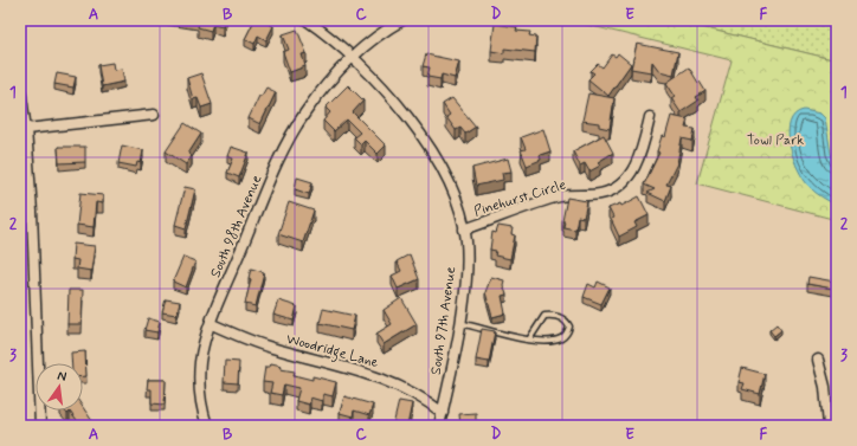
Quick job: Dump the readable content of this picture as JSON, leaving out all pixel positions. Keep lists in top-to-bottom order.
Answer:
{
  "streets": {
    "street": [
      "Pinehurst Circle",
      "South 98th Avenue",
      "South 97th Avenue",
      "Woodridge Lane"
    ]
  },
  "crossings": [
    ["Pinehurst Circle", "South 97th Avenue"],
    ["South 98th Avenue", "South 97th Avenue"],
    ["South 98th Avenue", "Woodridge Lane"],
    ["South 97th Avenue", "Woodridge Lane"]
  ],
  "parks": ["Towl Park"],
  "north": "top",
  "grid": {
    "columns": [
      "A",
      "B",
      "C",
      "D",
      "E",
      "F"
    ],
    "rows": ["1", "2", "3"]
  }
}
